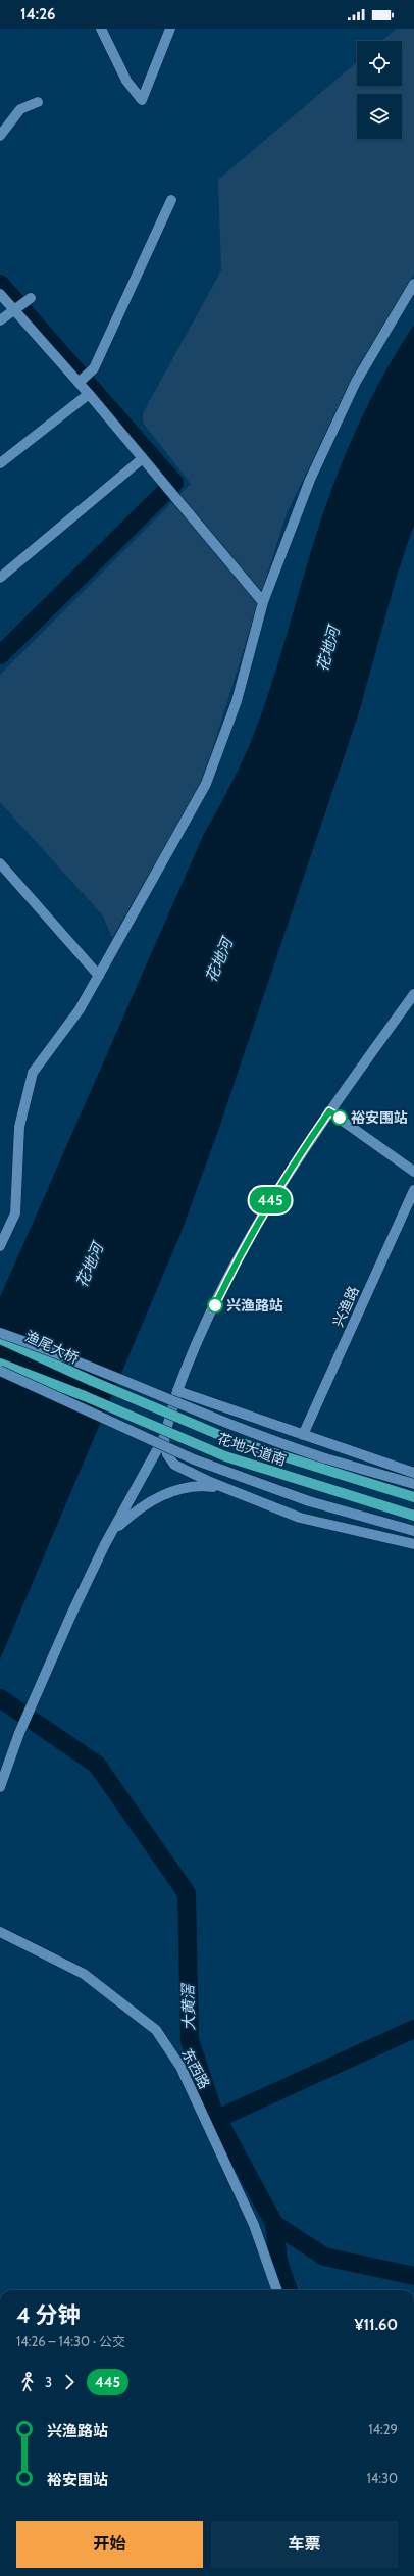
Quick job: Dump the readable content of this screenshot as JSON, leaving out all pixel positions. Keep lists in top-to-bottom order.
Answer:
{
  "streets": {
    "main road": ["渔尾大桥", "花地大道南"],
    "street": ["兴渔路", "东西路"]
  },
  "crossings": [
    ["兴渔路", "花地大道南"],
    ["渔尾大桥", "花地大道南"]
  ],
  "water": ["花地河", "大黄滘"],
  "places": ["裕安围站", "兴渔路站"],
  "lines": ["bus line 445"],
  "page": {
    "status": "14:26",
    "on_map": "445",
    "heading": ["4 分钟", "14:26 – 14:30 · 公交", "¥11.60"],
    "legs": ["3", "445"],
    "list": [
      {
        "name": "兴渔路站",
        "value": "14:29"
      },
      {
        "name": "裕安围站",
        "value": "14:30"
      }
    ],
    "buttons": ["开始", "车票"]
  }
}
